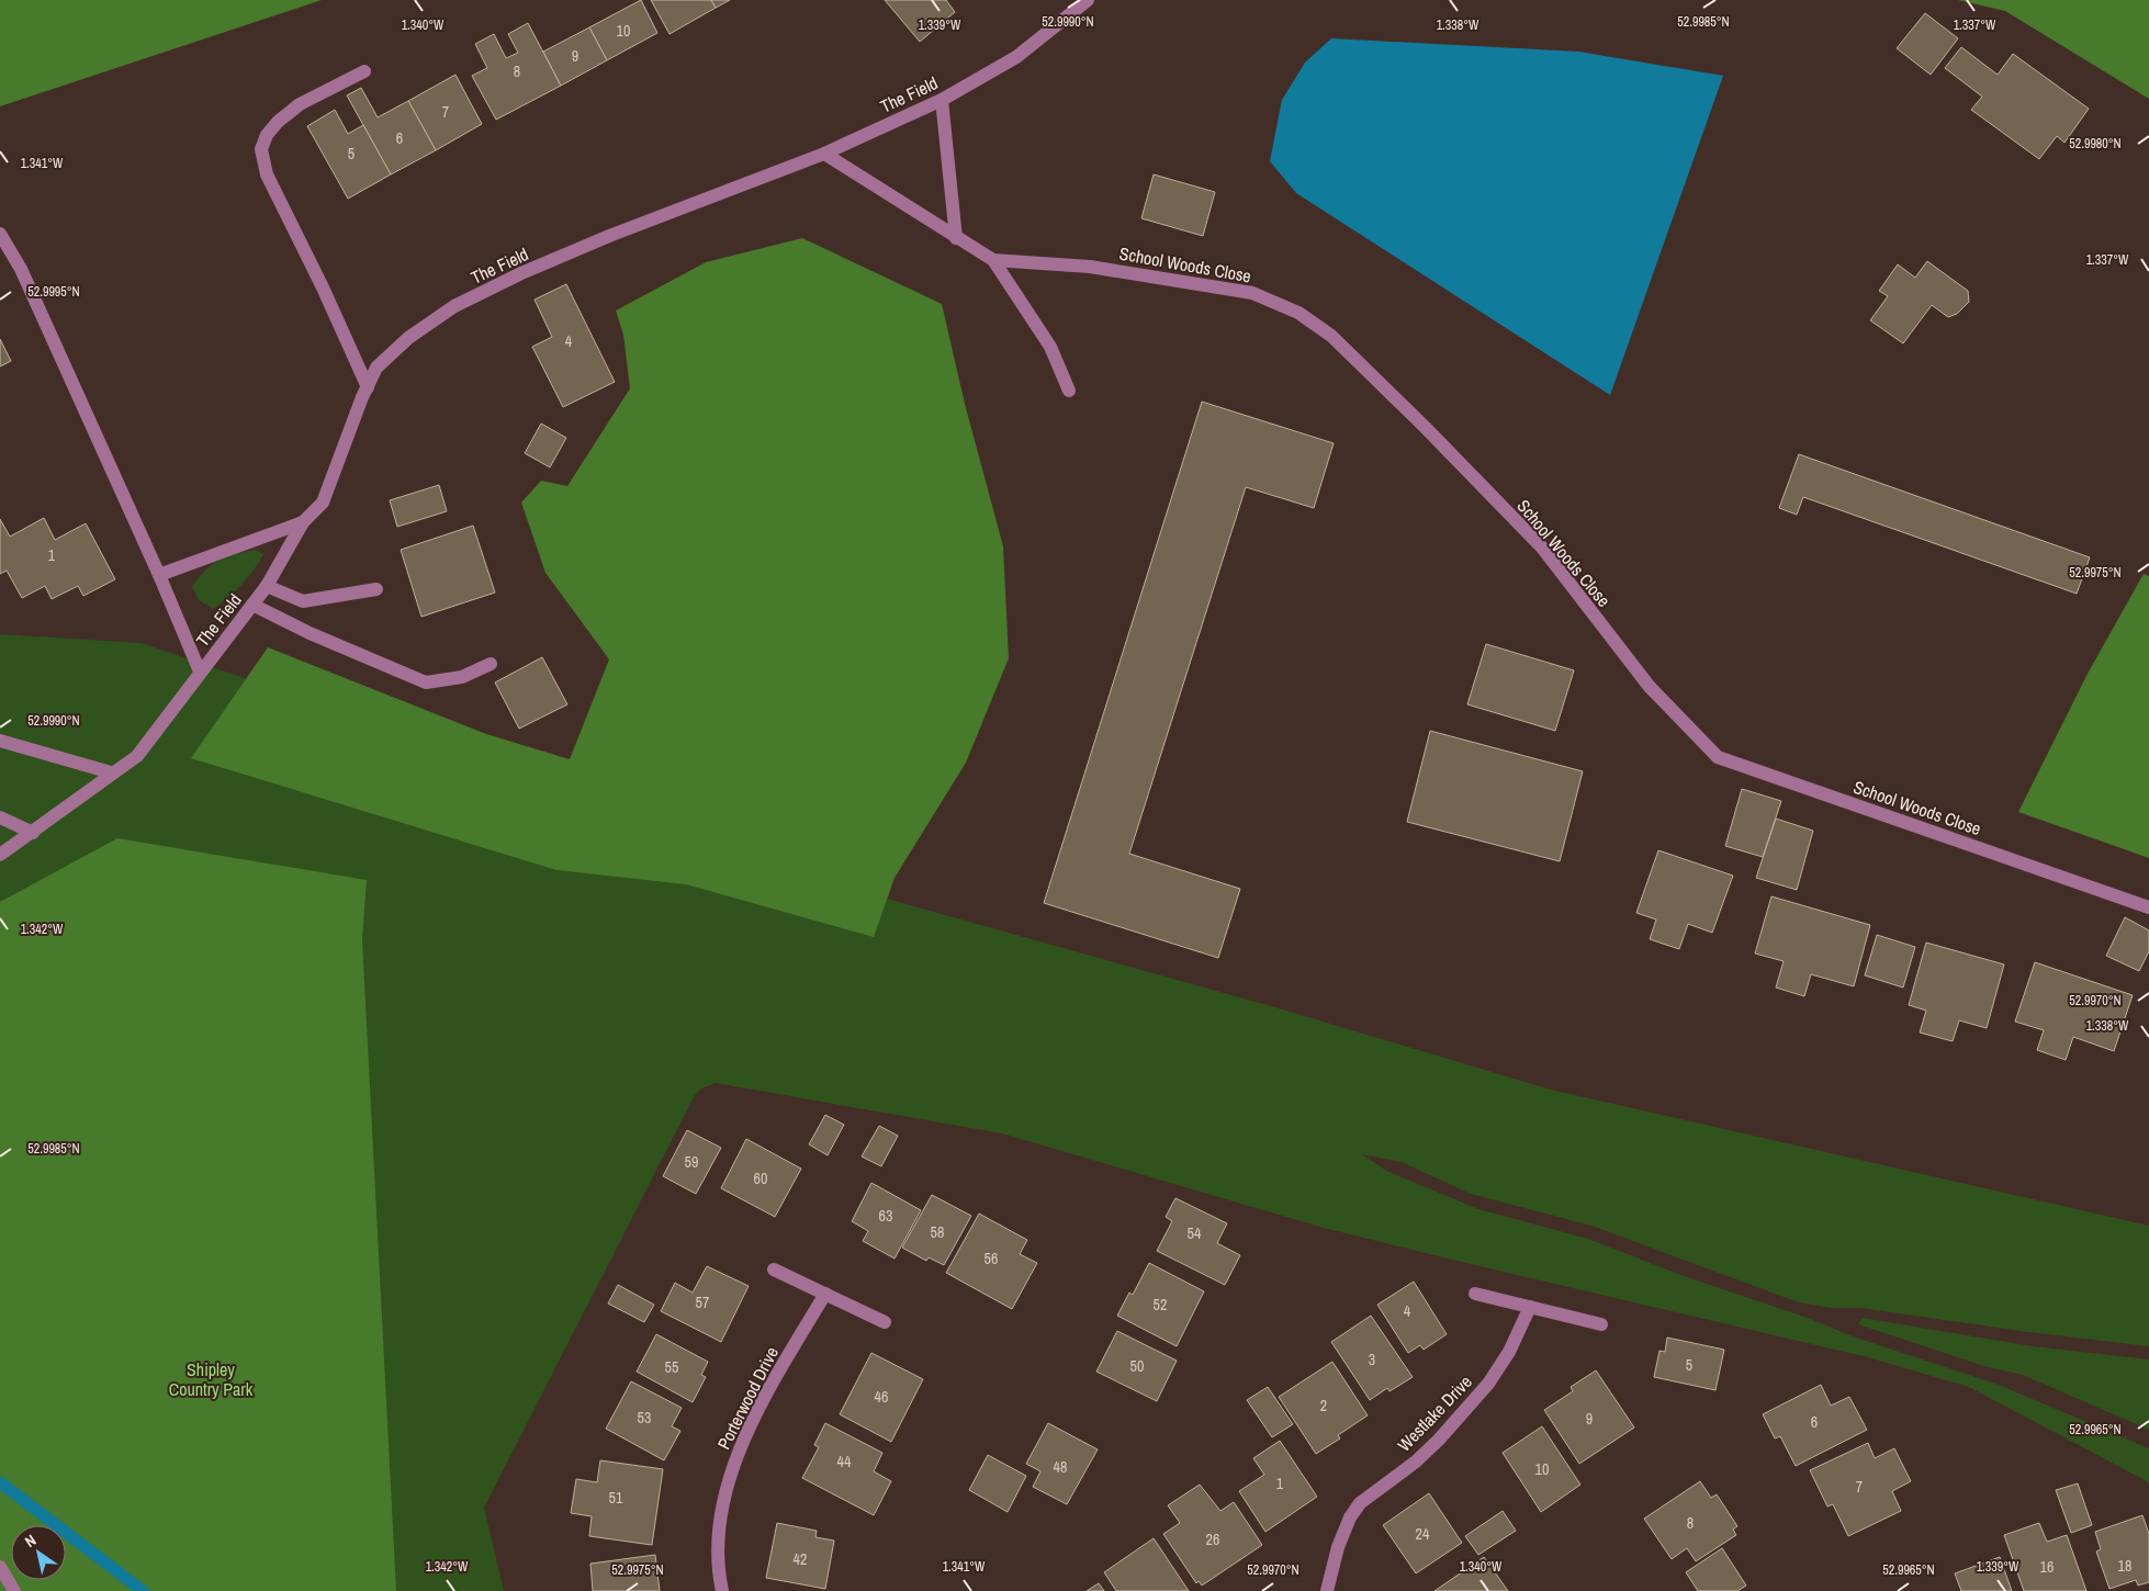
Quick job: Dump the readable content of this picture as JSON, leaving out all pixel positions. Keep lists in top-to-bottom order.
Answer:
{
  "streets": {
    "street": [
      "The Field",
      "School Woods Close",
      "Porterwood Drive",
      "Westlake Drive"
    ]
  },
  "crossings": [
    ["The Field", "School Woods Close"]
  ],
  "parks": ["Shipley Country Park"],
  "house_numbers": [
    "10",
    "9",
    "8",
    "7",
    "6",
    "5",
    "4",
    "1",
    "59",
    "60",
    "63",
    "58",
    "54",
    "56",
    "57",
    "52",
    "4",
    "3",
    "5",
    "50",
    "55",
    "46",
    "2",
    "53",
    "9",
    "6",
    "44",
    "48",
    "10",
    "1",
    "7",
    "51",
    "8",
    "24",
    "26",
    "42",
    "18",
    "16"
  ],
  "north": "top left",
  "coordinates": [
    "52.9990°N",
    "52.9985°N",
    "1.340°W",
    "1.339°W",
    "1.338°W",
    "1.337°W",
    "52.9980°N",
    "1.341°W",
    "52.9995°N",
    "52.9975°N",
    "1.342°W",
    "52.9970°N",
    "52.9965°N"
  ]
}
